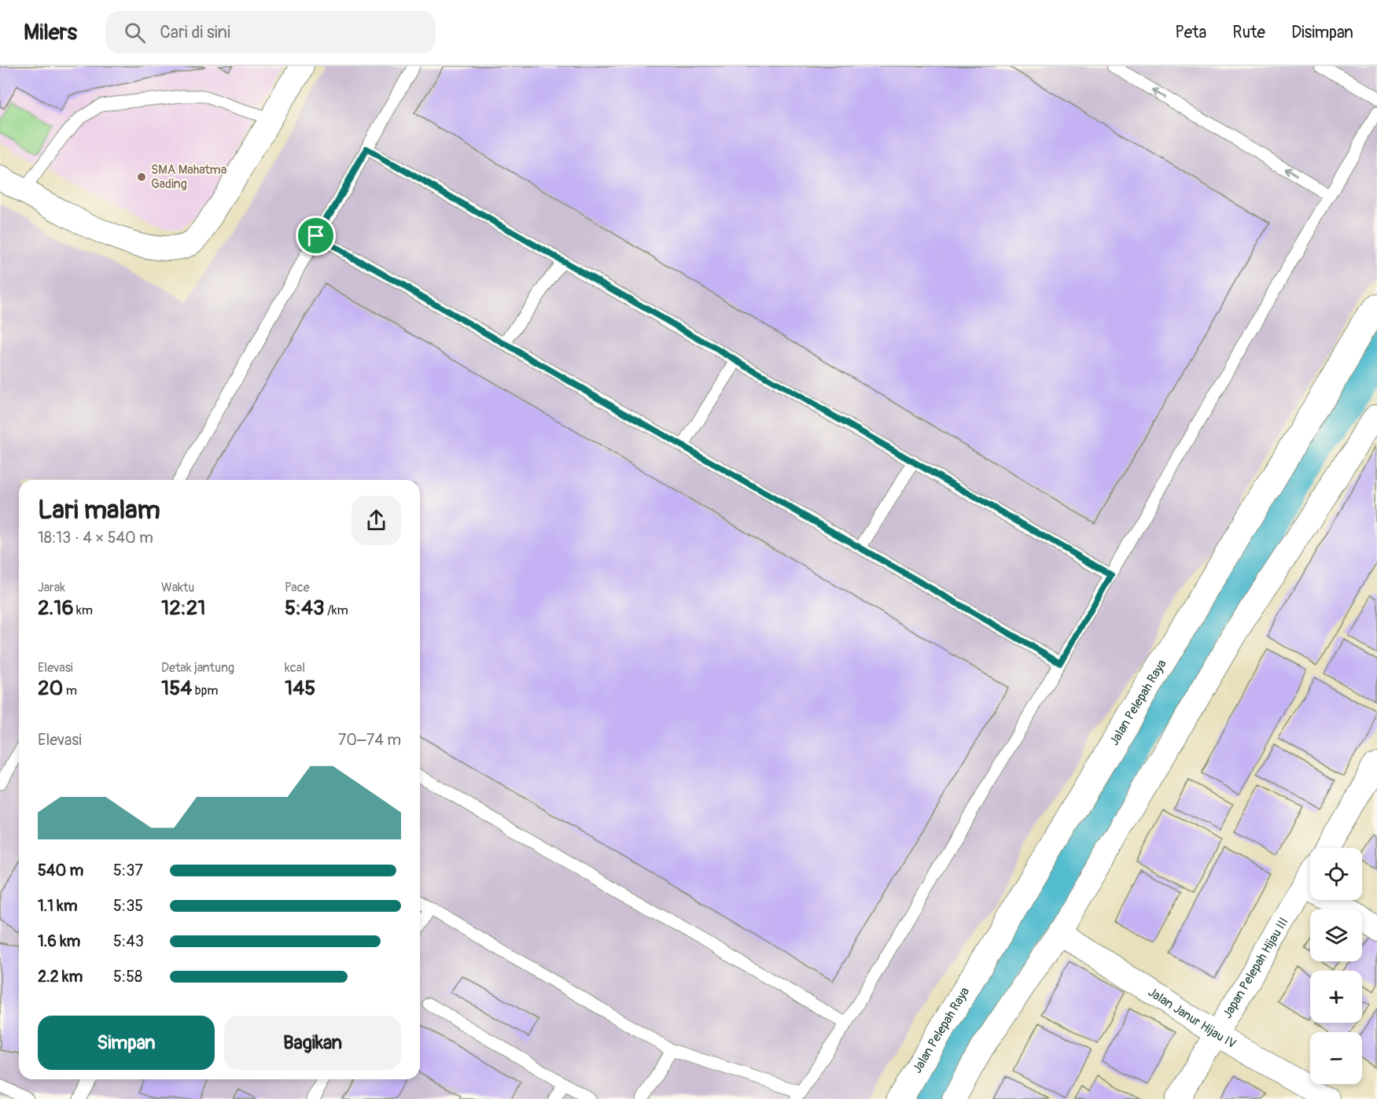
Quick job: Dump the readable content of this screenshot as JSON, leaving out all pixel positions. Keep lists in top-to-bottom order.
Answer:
{
  "streets": {
    "street": ["Jalan Pelepah Raya", "Japan Pelepah Hijau III", "Jalan Janur Hijau IV"]
  },
  "crossings": [
    ["Japan Pelepah Hijau III", "Jalan Janur Hijau IV"]
  ],
  "places": ["SMA Mahatma Gading"],
  "page": {
    "header": "Milers",
    "search": "Cari di sini",
    "nav": ["Peta", "Rute", "Disimpan"],
    "heading": ["Lari malam", "18:13 · 4 × 540 m"],
    "stats": [
      ["Jarak", "2.16 km"],
      ["Waktu", "12:21"],
      ["Pace", "5:43 /km"],
      ["Elevasi", "20 m"],
      ["Detak jantung", "154 bpm"],
      ["kcal", "145"]
    ],
    "chart": ["Elevasi", "70–74 m"],
    "map_buttons": ["+", "−"],
    "list": [
      {
        "name": "540 m",
        "note": "5:37"
      },
      {
        "name": "1.1 km",
        "note": "5:35"
      },
      {
        "name": "1.6 km",
        "note": "5:43"
      },
      {
        "name": "2.2 km",
        "note": "5:58"
      }
    ],
    "buttons": ["Simpan", "Bagikan"]
  }
}
